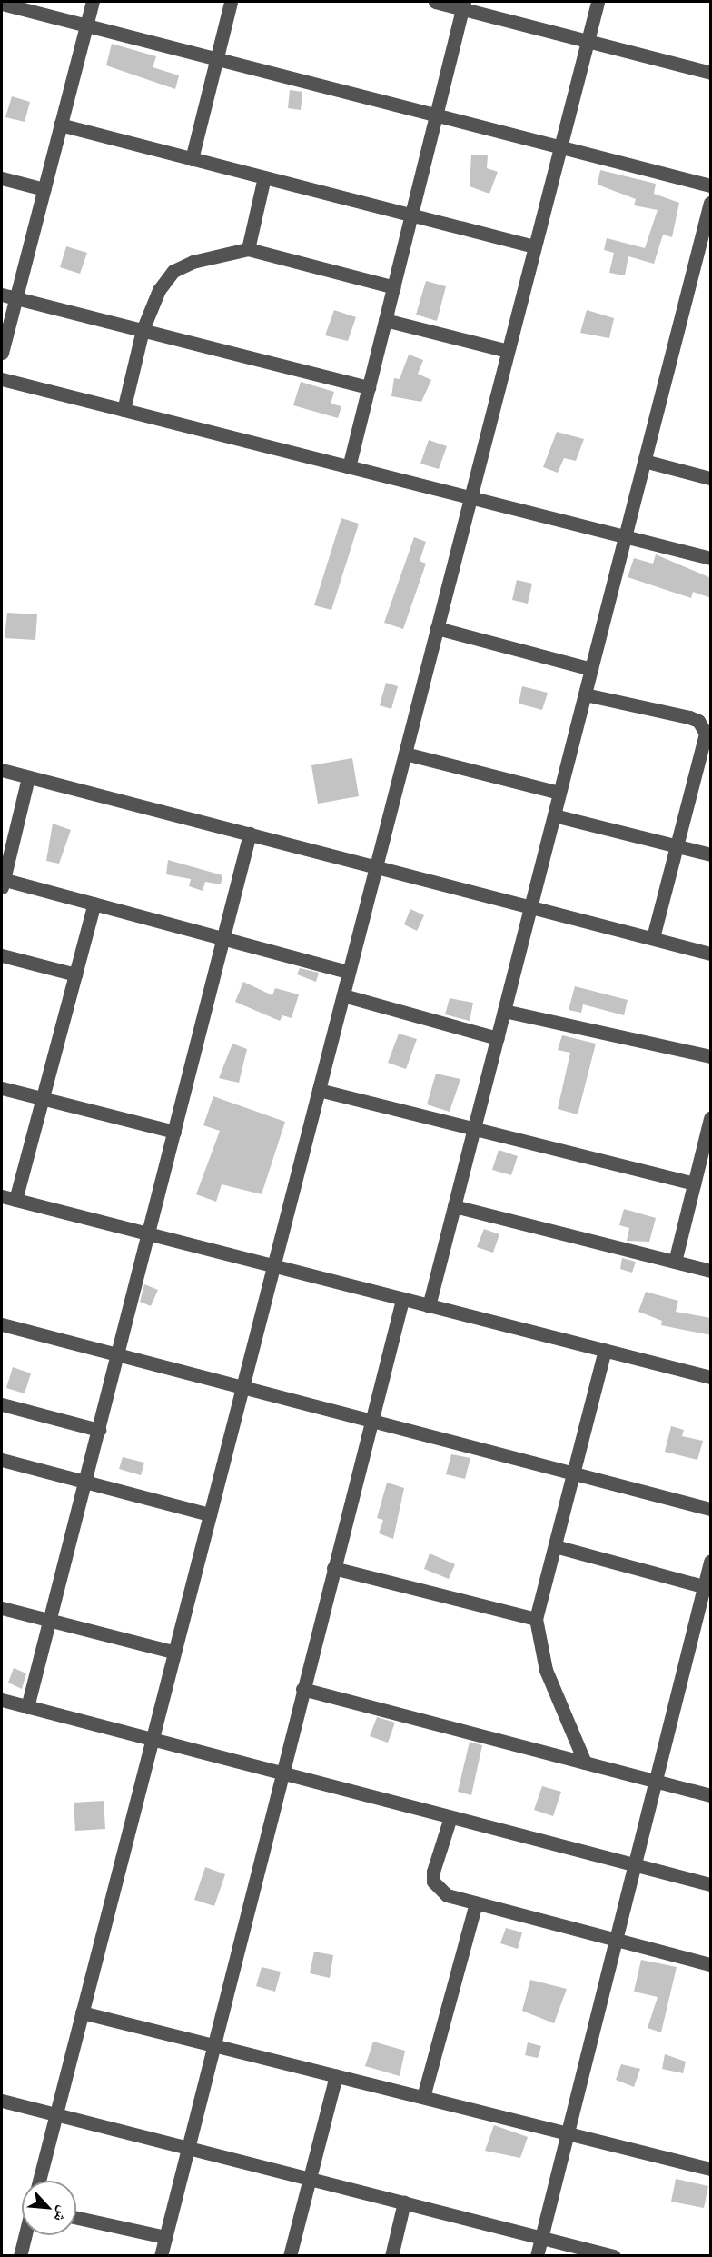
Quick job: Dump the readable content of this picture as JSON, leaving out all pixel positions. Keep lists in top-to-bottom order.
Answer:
{
  "north": "bottom right"
}
